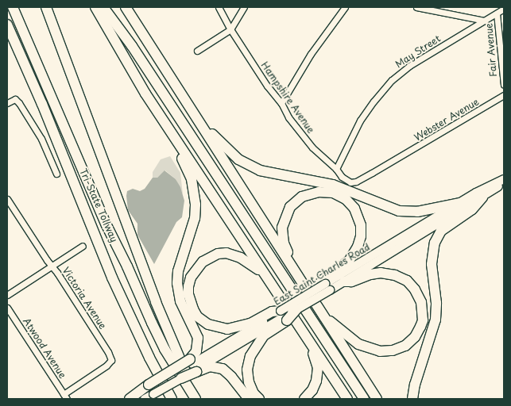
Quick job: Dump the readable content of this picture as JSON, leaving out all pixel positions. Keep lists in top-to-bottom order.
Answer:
{
  "streets": {
    "highway": ["Tri-State Tollway"],
    "main road": ["East Saint Charles Road"],
    "street": [
      "Fair Avenue",
      "May Street",
      "Hampshire Avenue",
      "Webster Avenue",
      "Victoria Avenue",
      "Atwood Avenue"
    ]
  },
  "crossings": [
    ["Fair Avenue", "May Street"],
    ["May Street", "Hampshire Avenue"],
    ["Hampshire Avenue", "Webster Avenue"],
    ["Victoria Avenue", "Atwood Avenue"]
  ]
}
